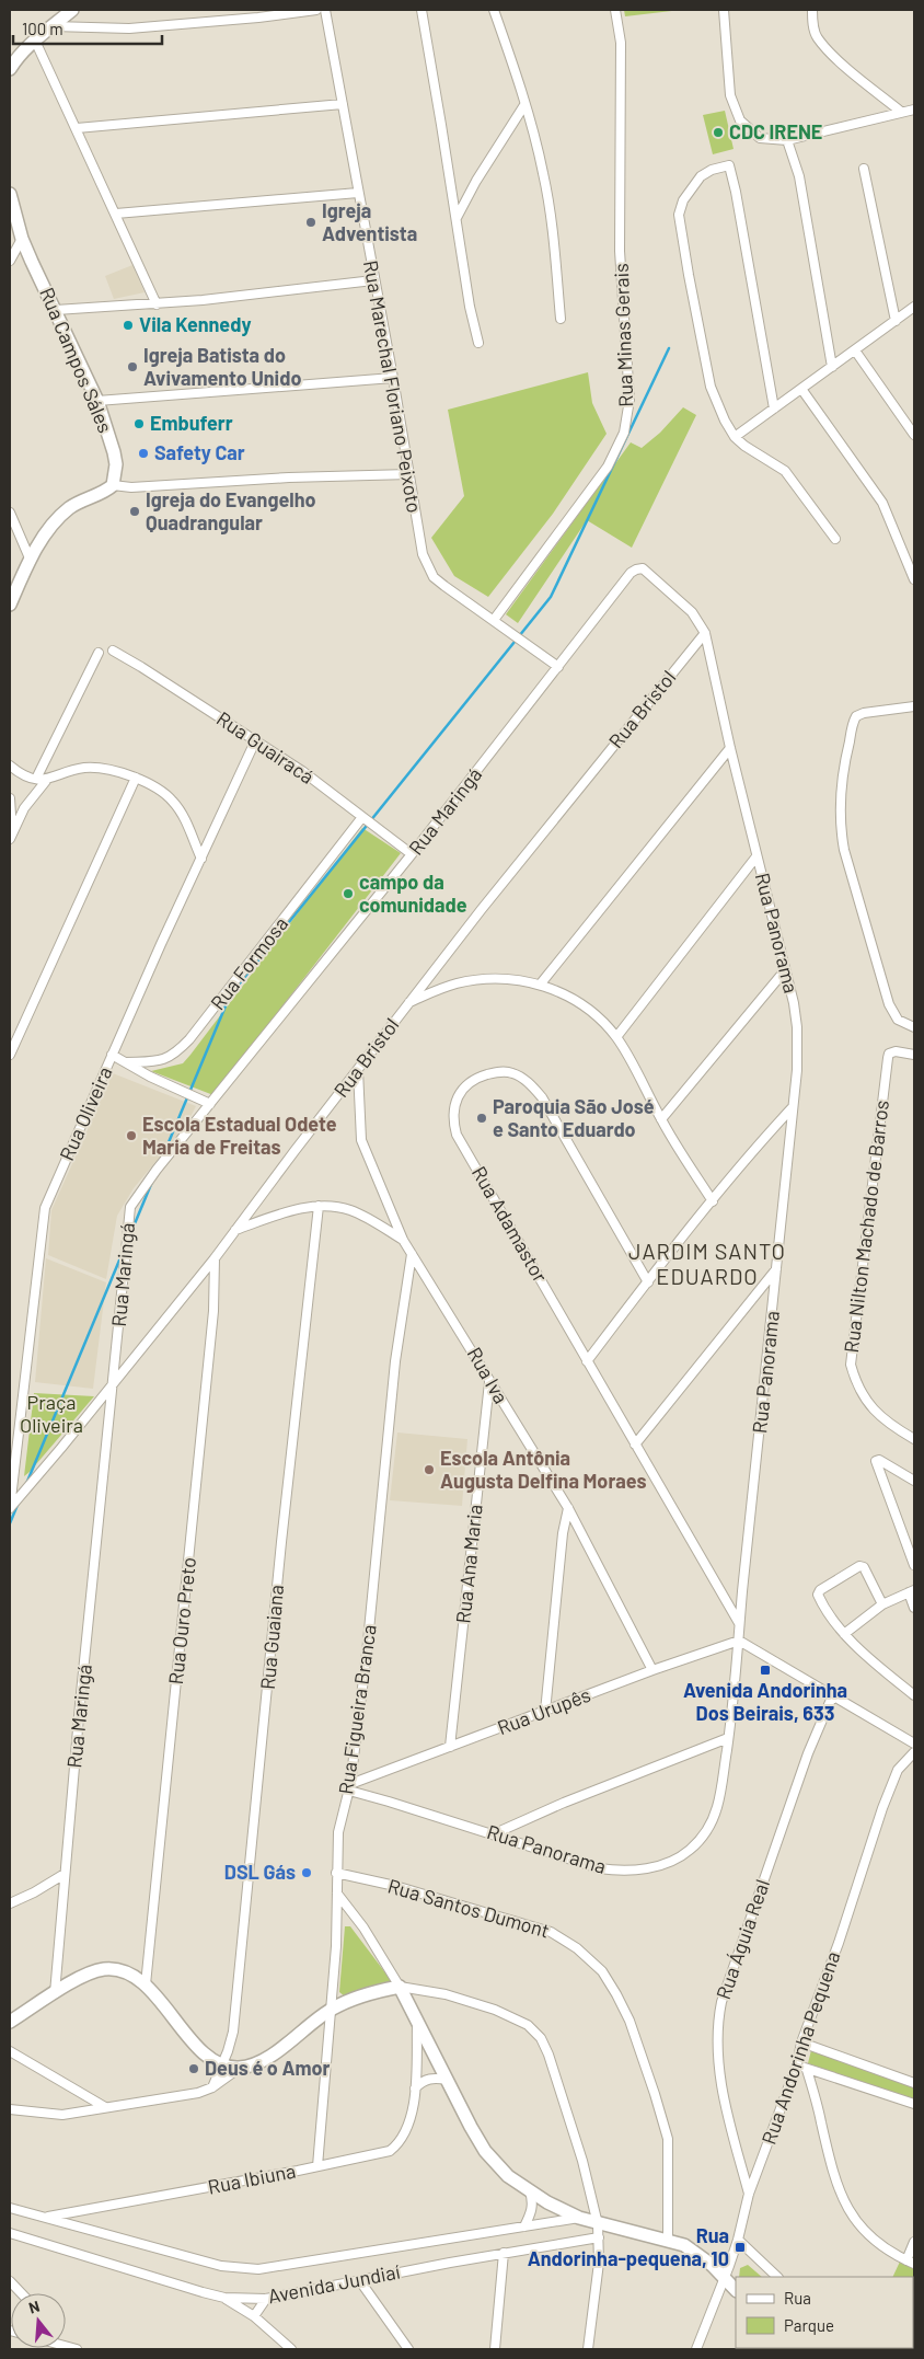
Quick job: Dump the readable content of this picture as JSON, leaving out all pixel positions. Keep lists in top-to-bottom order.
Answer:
{
  "streets": {
    "street": [
      "Rua Minas Gerais",
      "Rua Campos Sáles",
      "Rua Marechal Floriano Peixoto",
      "Rua Bristol",
      "Rua Guairacá",
      "Rua Maringá",
      "Rua Panorama",
      "Rua Formosa",
      "Rua Oliveira",
      "Rua Adamastor",
      "Rua Nilton Machado de Barros",
      "Rua Iva",
      "Rua Ana Maria",
      "Rua Ouro Preto",
      "Rua Guaiana",
      "Rua Figueira Branca",
      "Rua Urupês",
      "Rua Santos Dumont",
      "Rua Águia Real",
      "Rua Andorinha Pequena",
      "Rua Ibiuna",
      "Avenida Jundiaí"
    ]
  },
  "crossings": [
    ["Rua Minas Gerais", "Rua Marechal Floriano Peixoto"],
    ["Rua Marechal Floriano Peixoto", "Rua Maringá"],
    ["Rua Bristol", "Rua Maringá"],
    ["Rua Bristol", "Rua Panorama"],
    ["Rua Bristol", "Rua Oliveira"],
    ["Rua Bristol", "Rua Iva"],
    ["Rua Bristol", "Rua Ouro Preto"],
    ["Rua Guairacá", "Rua Maringá"],
    ["Rua Guairacá", "Rua Formosa"],
    ["Rua Guairacá", "Rua Oliveira"],
    ["Rua Maringá", "Rua Panorama"],
    ["Rua Panorama", "Rua Adamastor"],
    ["Rua Panorama", "Rua Figueira Branca"],
    ["Rua Panorama", "Rua Urupês"],
    ["Rua Iva", "Rua Ana Maria"],
    ["Rua Iva", "Rua Figueira Branca"],
    ["Rua Iva", "Rua Urupês"],
    ["Rua Ana Maria", "Rua Urupês"],
    ["Rua Figueira Branca", "Rua Urupês"],
    ["Rua Figueira Branca", "Rua Santos Dumont"],
    ["Rua Figueira Branca", "Rua Ibiuna"],
    ["Rua Águia Real", "Rua Andorinha Pequena"],
    ["Rua Ibiuna", "Avenida Jundiaí"]
  ],
  "districts": ["JARDIM SANTO EDUARDO"],
  "parks": ["Praça Oliveira"],
  "places": {
    "other": [
      "CDC IRENE",
      "Igreja Adventista",
      "Vila Kennedy",
      "Igreja Batista do Avivamento Unido",
      "Embuferr",
      "Safety Car",
      "Igreja do Evangelho Quadrangular",
      "campo da comunidade",
      "Paroquia São José e Santo Eduardo",
      "Escola Estadual Odete Maria de Freitas",
      "Escola Antônia Augusta Delfina Moraes",
      "DSL Gás",
      "Deus é o Amor"
    ],
    "transit": ["Avenida Andorinha Dos Beirais, 633", "Rua Andorinha-pequena, 10"]
  },
  "legend": ["Rua", "Parque"],
  "scale_bar": "100 m",
  "north": "top"
}
